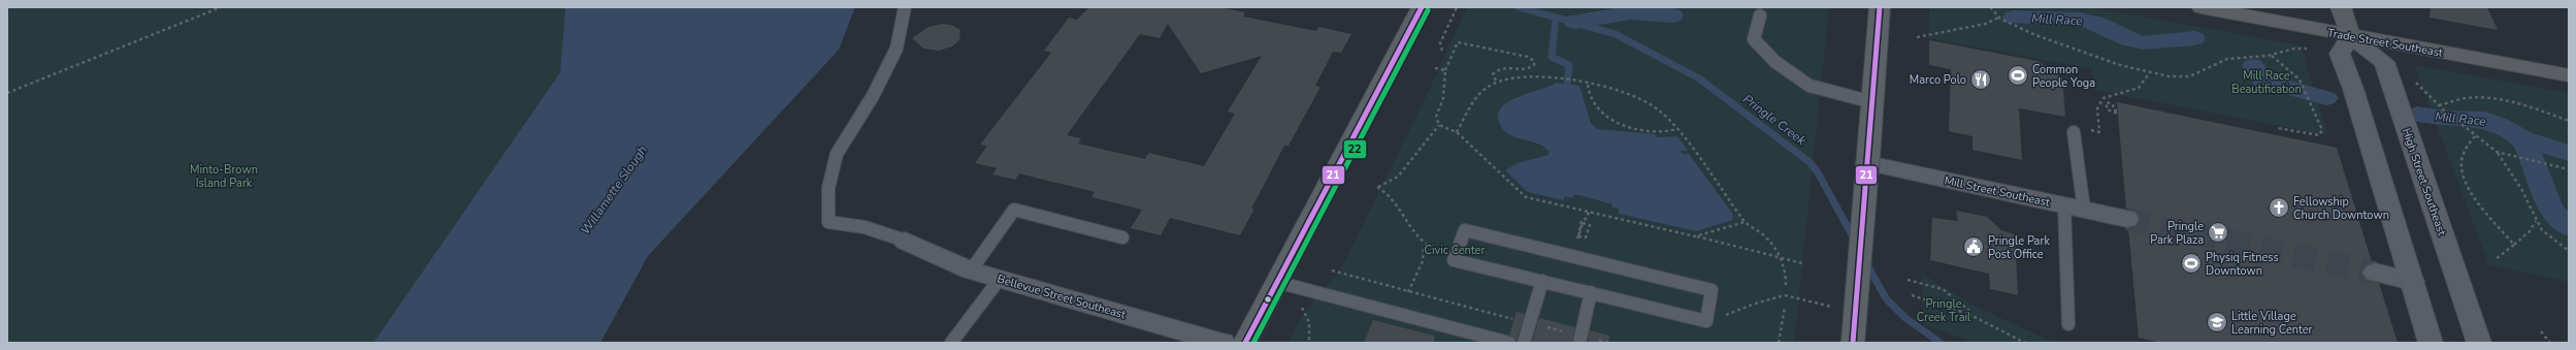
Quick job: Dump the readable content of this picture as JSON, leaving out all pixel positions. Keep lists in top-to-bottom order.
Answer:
{
  "streets": {
    "highway": ["Trade Street Southeast"],
    "street": ["High Street Southeast", "Mill Street Southeast", "Bellevue Street Southeast"]
  },
  "crossings": [
    ["Trade Street Southeast", "High Street Southeast"]
  ],
  "water": ["Mill Race", "Pringle Creek", "Willamette Slough"],
  "parks": [
    "Mill Race Beautification",
    "Minto-Brown Island Park",
    "Civic Center",
    "Pringle Creek Trail"
  ],
  "places": {
    "sports": ["Common People Yoga", "Physiq Fitness Downtown"],
    "restaurant": ["Marco Polo"],
    "church": ["Fellowship Church Downtown"],
    "supermarket": ["Pringle Park Plaza"],
    "public building": ["Pringle Park Post Office"],
    "school or university": ["Little Village Learning Center"]
  },
  "lines": ["transit line 21", "transit line 22"]
}
